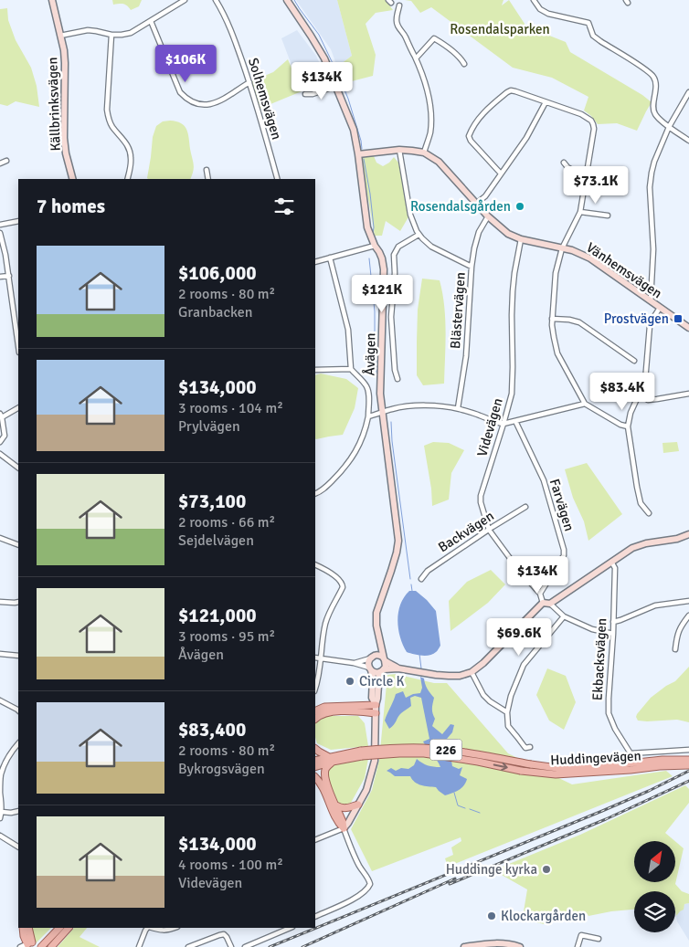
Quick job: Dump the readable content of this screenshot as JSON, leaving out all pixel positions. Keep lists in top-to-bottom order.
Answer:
{
  "streets": {
    "main road": ["226", "Huddingevägen"],
    "street": [
      "Solhemsvägen",
      "Källbrinksvägen",
      "Vänhemsvägen",
      "Blästervägen",
      "Åvägen",
      "Videvägen",
      "Farvägen",
      "Backvägen",
      "Ekbacksvägen"
    ]
  },
  "crossings": [
    ["Vänhemsvägen", "Blästervägen"],
    ["Vänhemsvägen", "Åvägen"],
    ["Vänhemsvägen", "Videvägen"],
    ["Videvägen", "Farvägen"],
    ["Videvägen", "Backvägen"]
  ],
  "parks": ["Rosendalsparken"],
  "places": {
    "other": [
      "Rosendalsgården",
      "Circle K",
      "Huddinge kyrka",
      "Klockargården"
    ],
    "transit": ["Prostvägen"]
  },
  "north": "top right",
  "page": {
    "price": [
      "$106K",
      "$134K",
      "$73.1K",
      "$121K",
      "$83.4K",
      "$134K",
      "$69.6K"
    ],
    "heading": "7 homes",
    "list": [
      {
        "name": "$106,000",
        "note": "2 rooms · 80 m² · Granbacken"
      },
      {
        "name": "$134,000",
        "note": "3 rooms · 104 m² · Prylvägen"
      },
      {
        "name": "$73,100",
        "note": "2 rooms · 66 m² · Sejdelvägen"
      },
      {
        "name": "$121,000",
        "note": "3 rooms · 95 m² · Åvägen"
      },
      {
        "name": "$83,400",
        "note": "2 rooms · 80 m² · Bykrogsvägen"
      },
      {
        "name": "$134,000",
        "note": "4 rooms · 100 m² · Videvägen"
      }
    ]
  }
}
